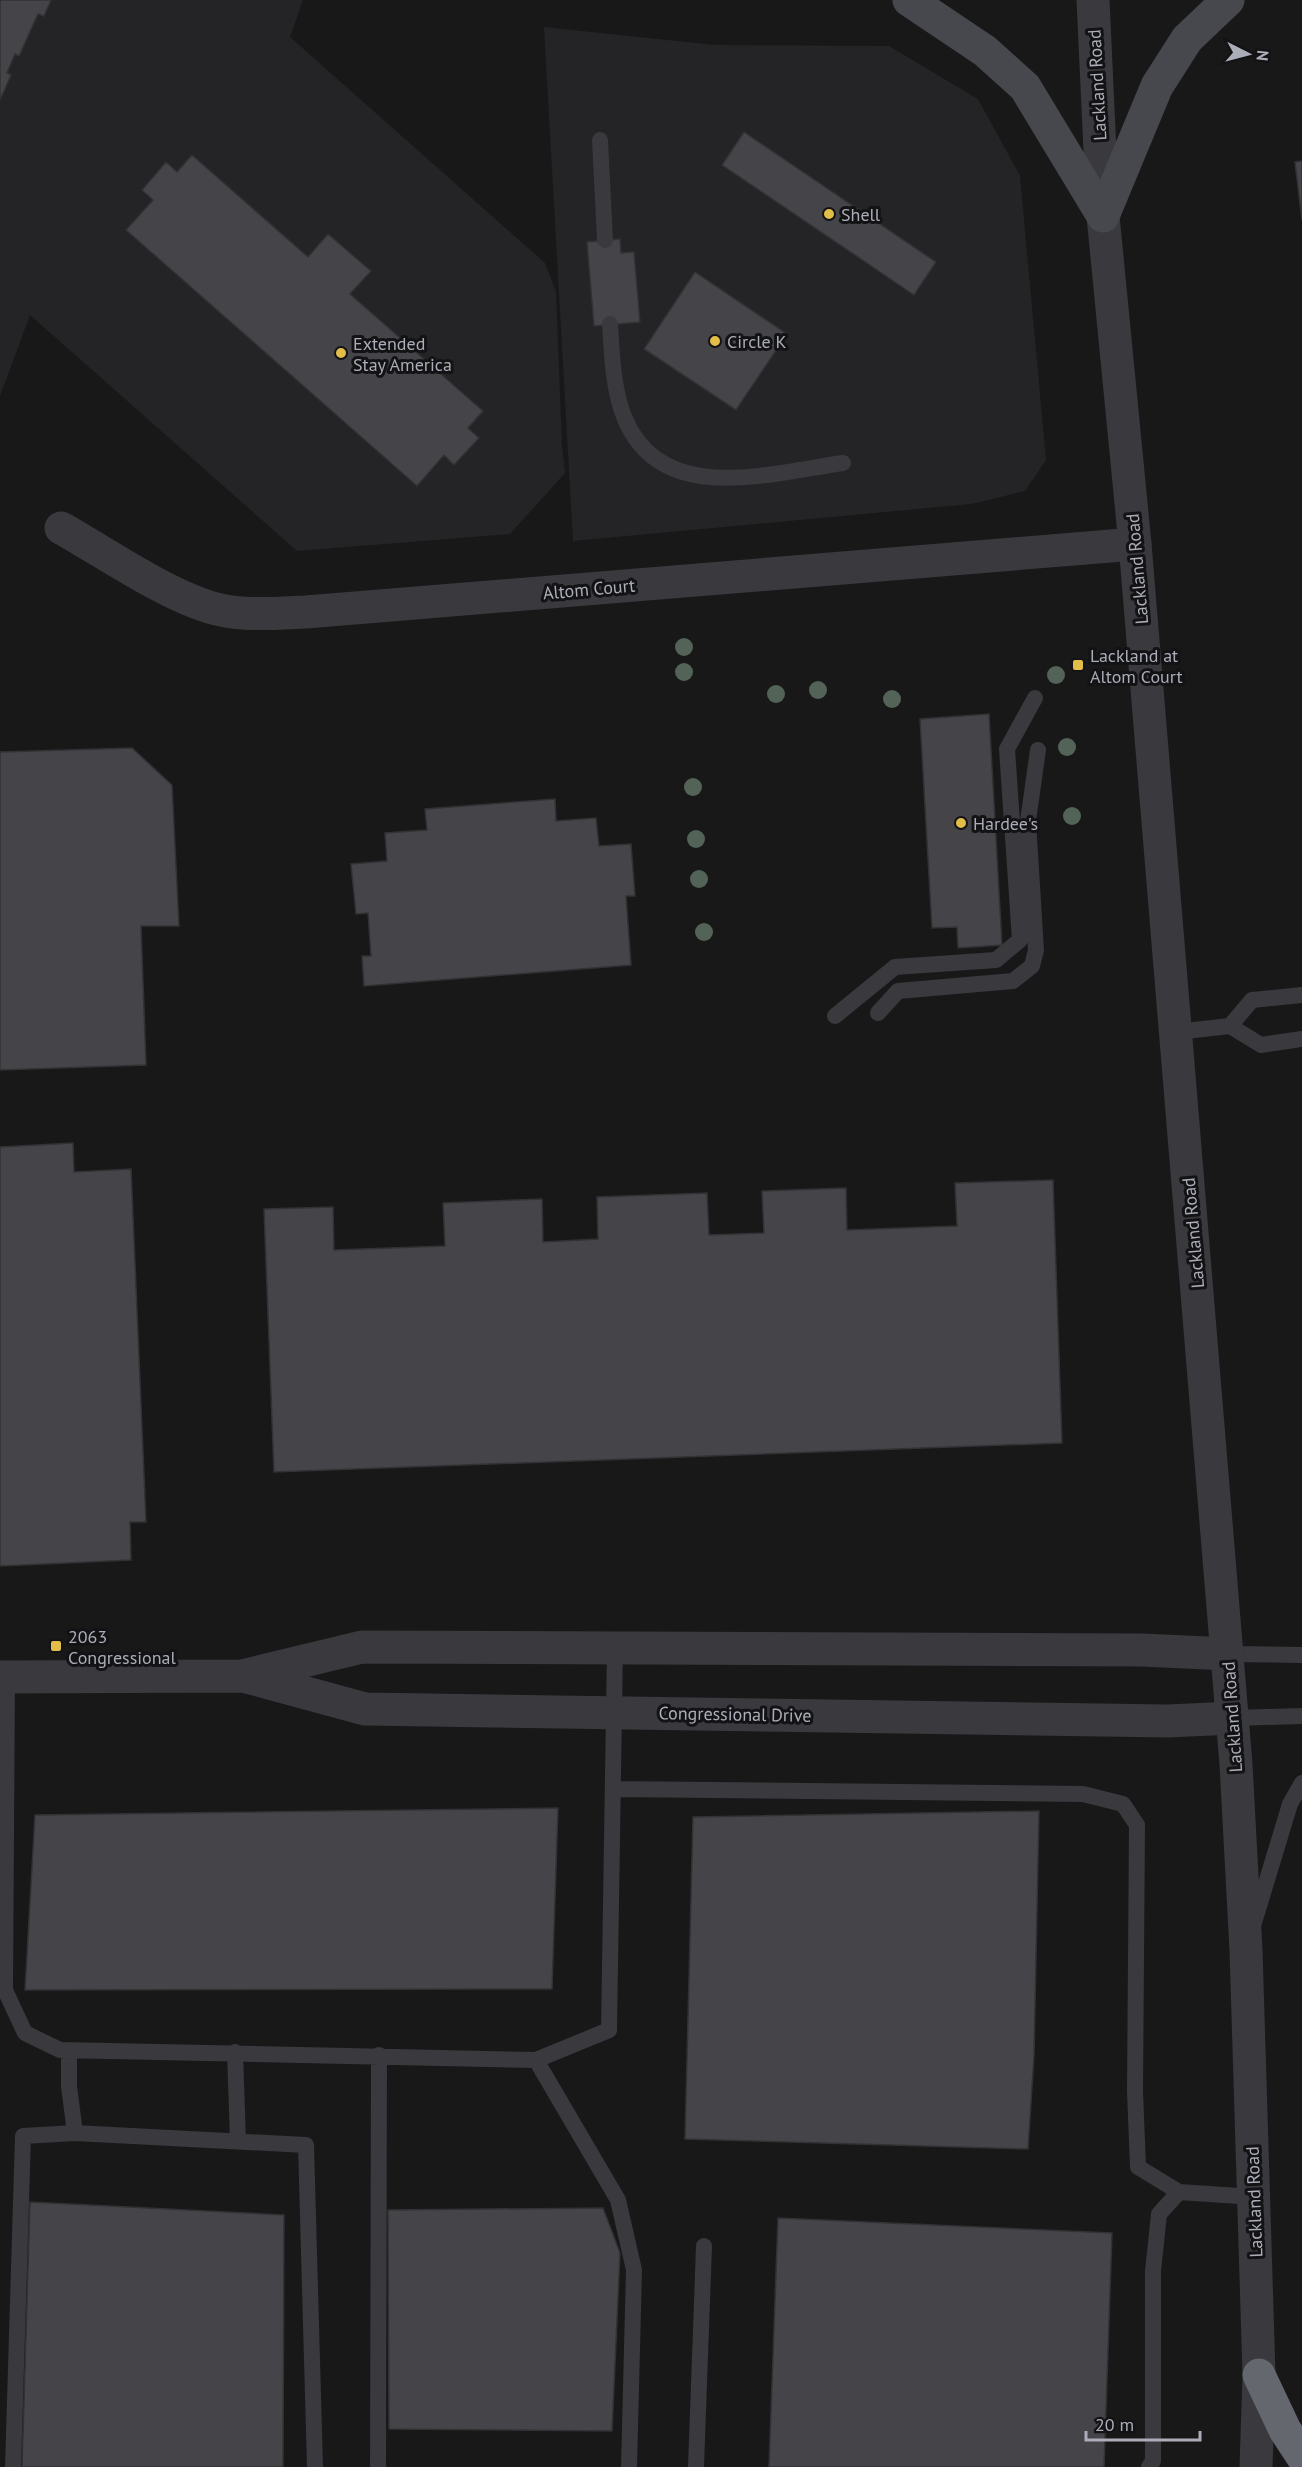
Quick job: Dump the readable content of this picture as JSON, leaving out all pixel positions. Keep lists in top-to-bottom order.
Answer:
{
  "streets": {
    "street": ["Lackland Road", "Altom Court", "Congressional Drive"]
  },
  "crossings": [
    ["Lackland Road", "Altom Court"],
    ["Lackland Road", "Congressional Drive"]
  ],
  "places": {
    "other": [
      "Shell",
      "Circle K",
      "Extended Stay America",
      "Hardee's"
    ],
    "transit": ["Lackland at Altom Court", "2063 Congressional"]
  },
  "scale_bar": "20 m",
  "north": "right"
}
